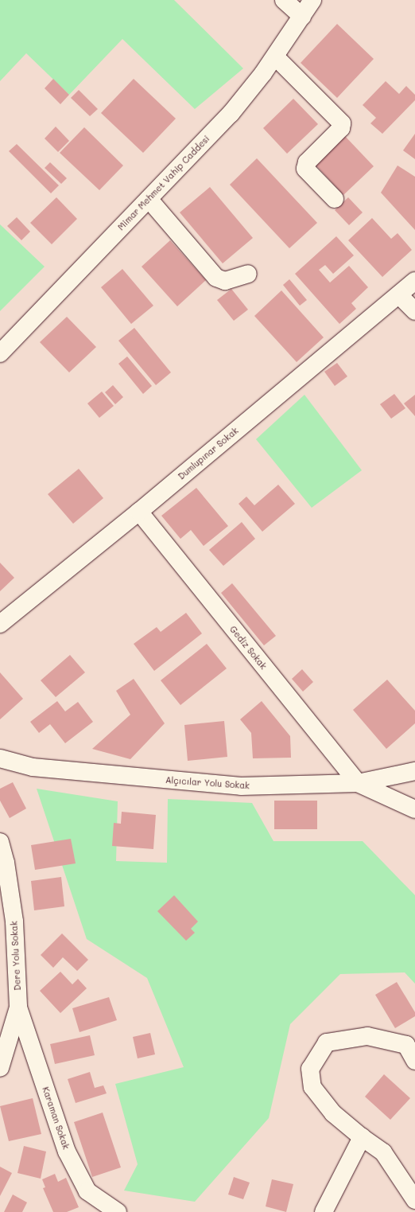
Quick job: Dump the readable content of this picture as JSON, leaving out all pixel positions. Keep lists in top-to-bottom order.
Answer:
{
  "streets": {
    "street": [
      "Mimar Mehmet Vahip Caddesi",
      "Dumlupınar Sokak",
      "Gediz Sokak",
      "Alçıcılar Yolu Sokak",
      "Dere Yolu Sokak",
      "Karaman Sokak"
    ]
  },
  "crossings": [
    ["Dumlupınar Sokak", "Gediz Sokak"],
    ["Gediz Sokak", "Alçıcılar Yolu Sokak"],
    ["Dere Yolu Sokak", "Karaman Sokak"]
  ]
}
